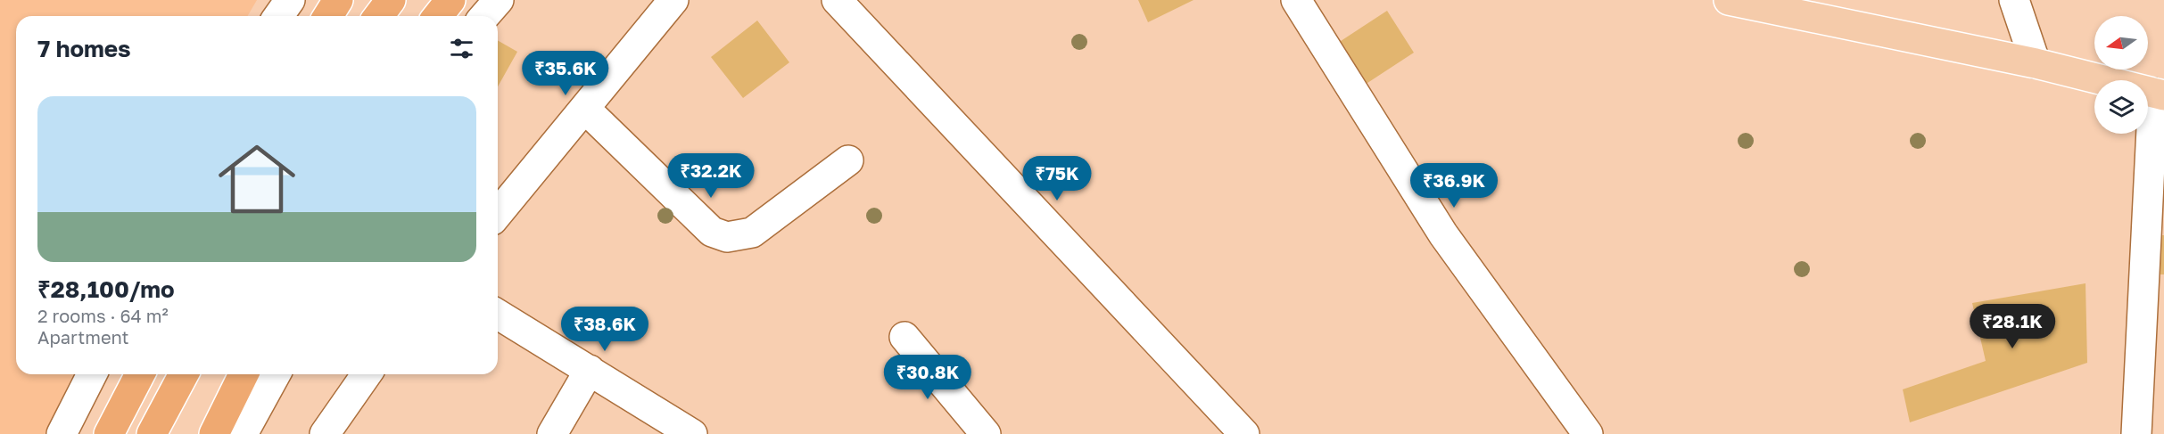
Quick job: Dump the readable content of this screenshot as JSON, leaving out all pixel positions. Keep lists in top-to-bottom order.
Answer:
{
  "north": "left",
  "page": {
    "heading": "7 homes",
    "price": [
      "₹35.6K",
      "₹32.2K",
      "₹75K",
      "₹36.9K",
      "₹28.1K",
      "₹38.6K",
      "₹30.8K"
    ],
    "list": [
      {
        "name": "₹28,100/mo",
        "note": "2 rooms · 64 m² · Apartment"
      }
    ]
  }
}
